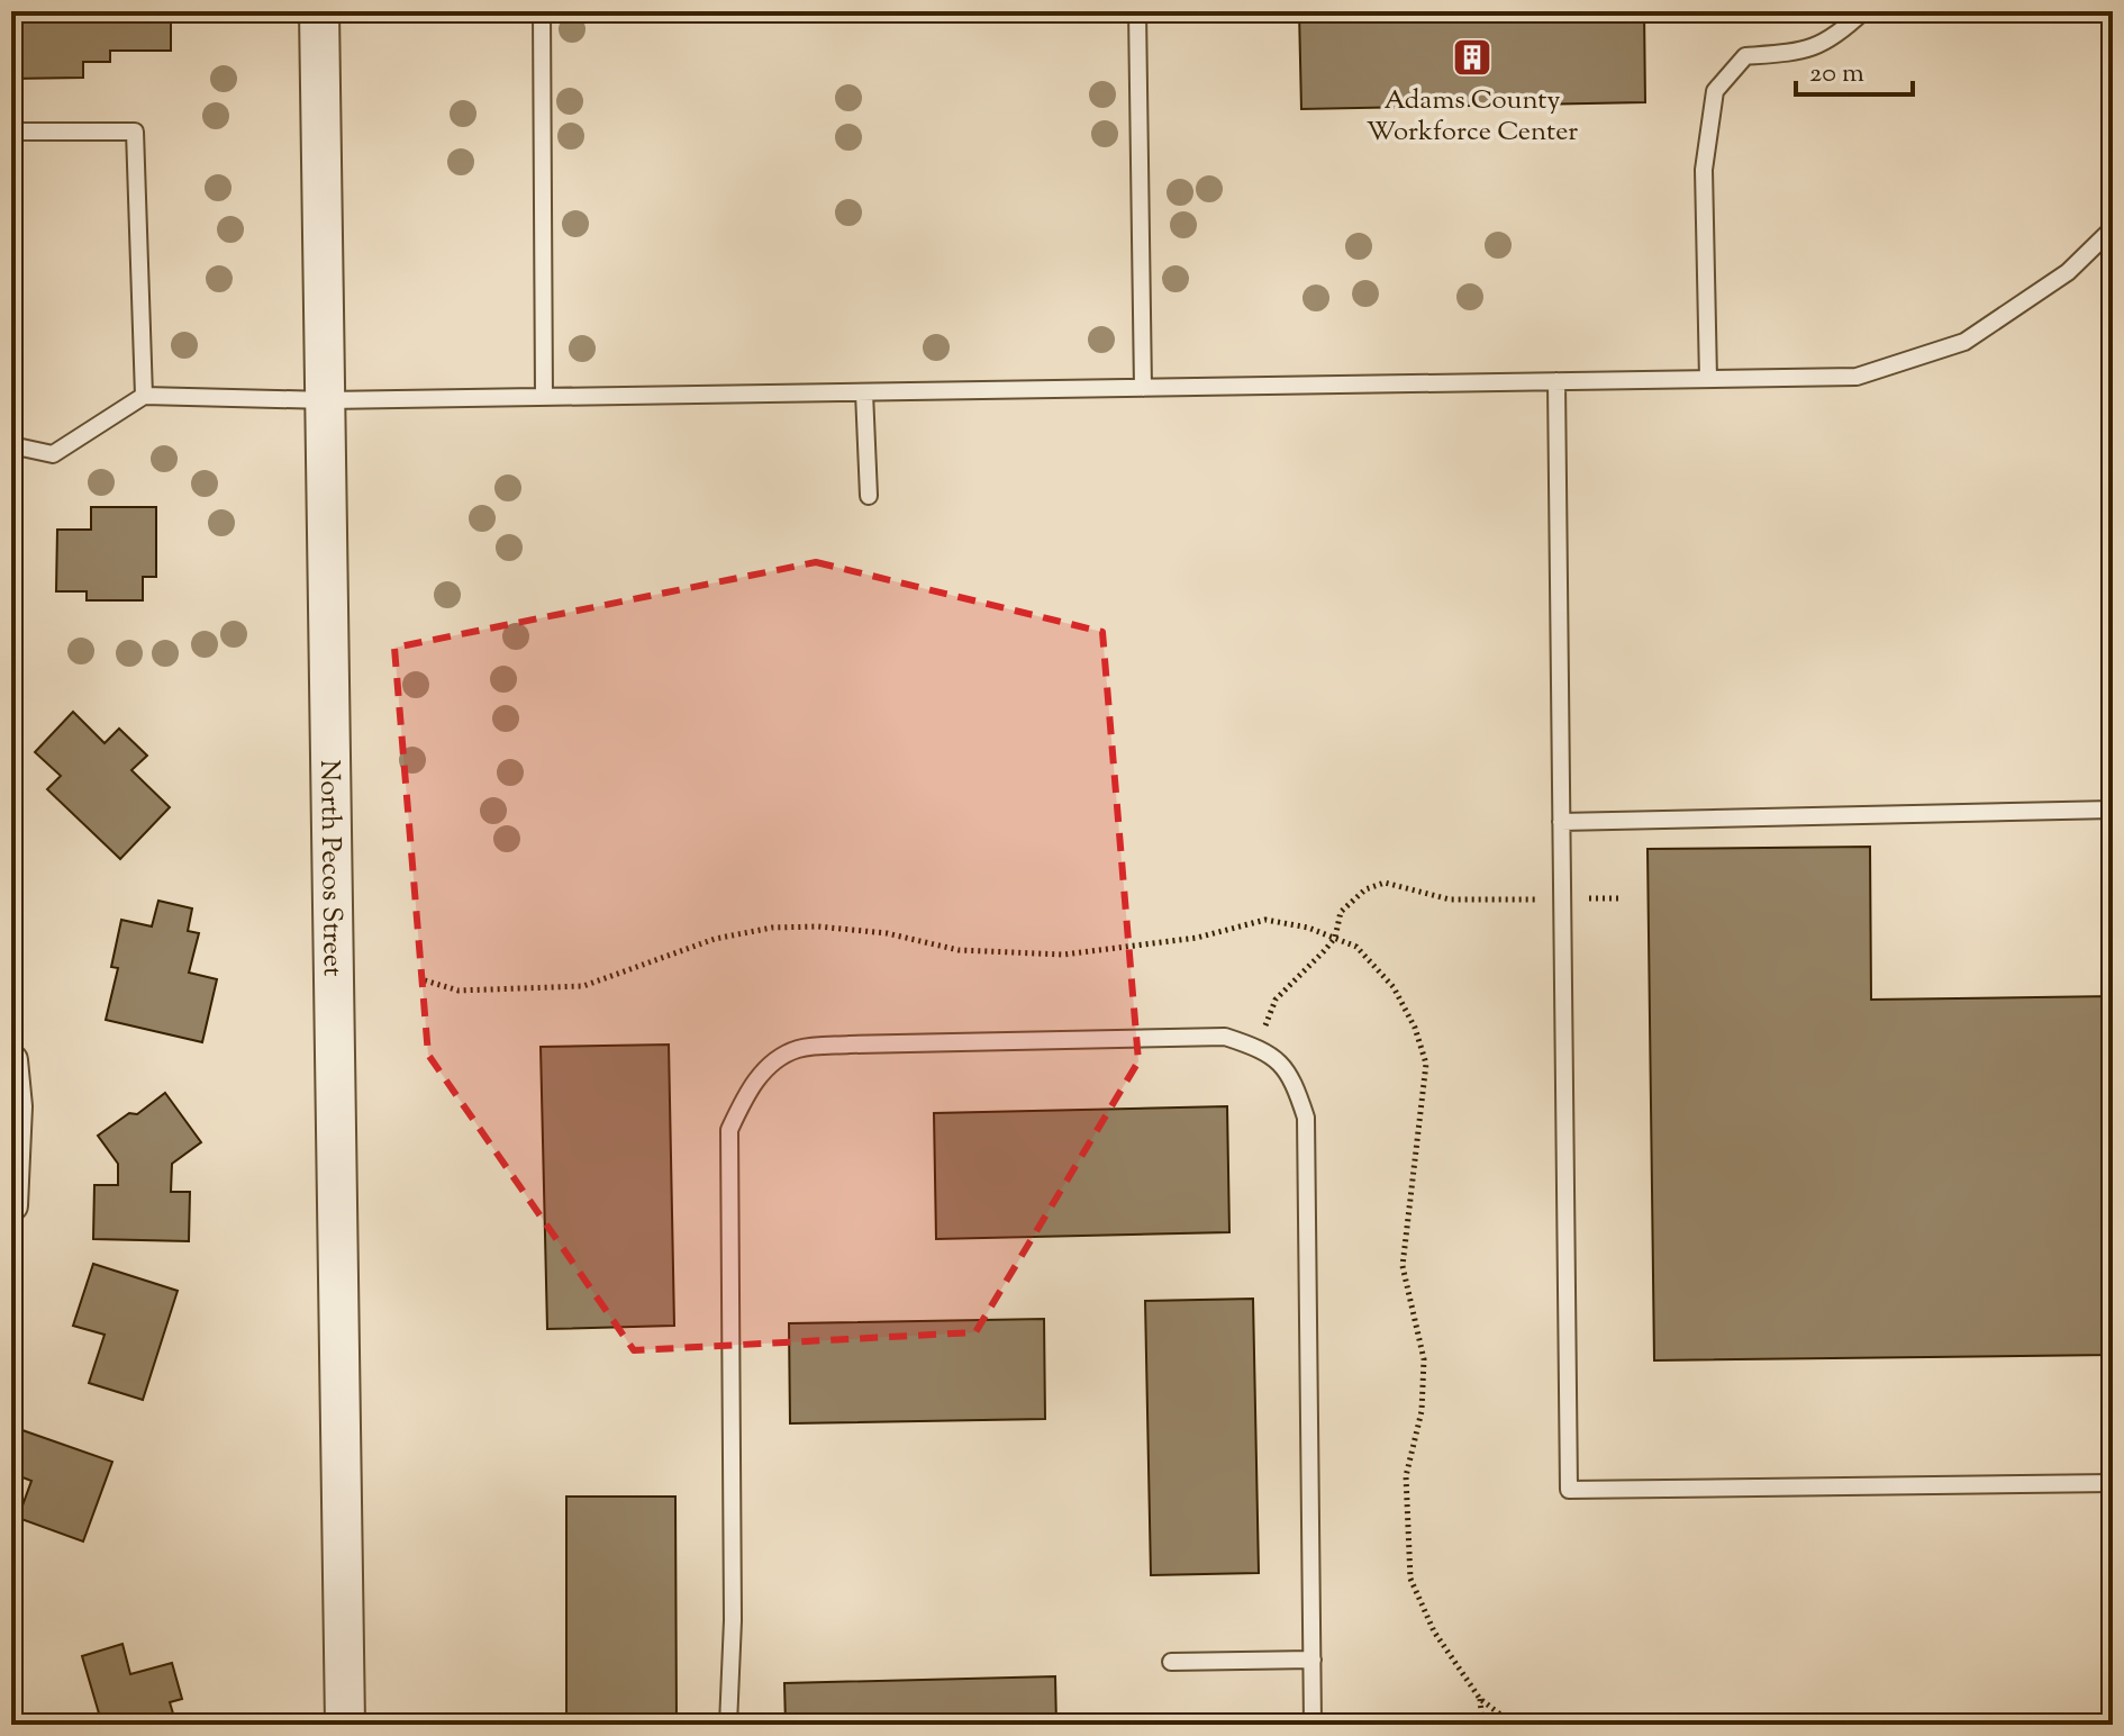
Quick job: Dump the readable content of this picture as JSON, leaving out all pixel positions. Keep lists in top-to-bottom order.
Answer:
{
  "streets": {
    "street": ["North Pecos Street"]
  },
  "places": {
    "building": ["Adams County Workforce Center"]
  },
  "scale_bar": "20 m"
}
